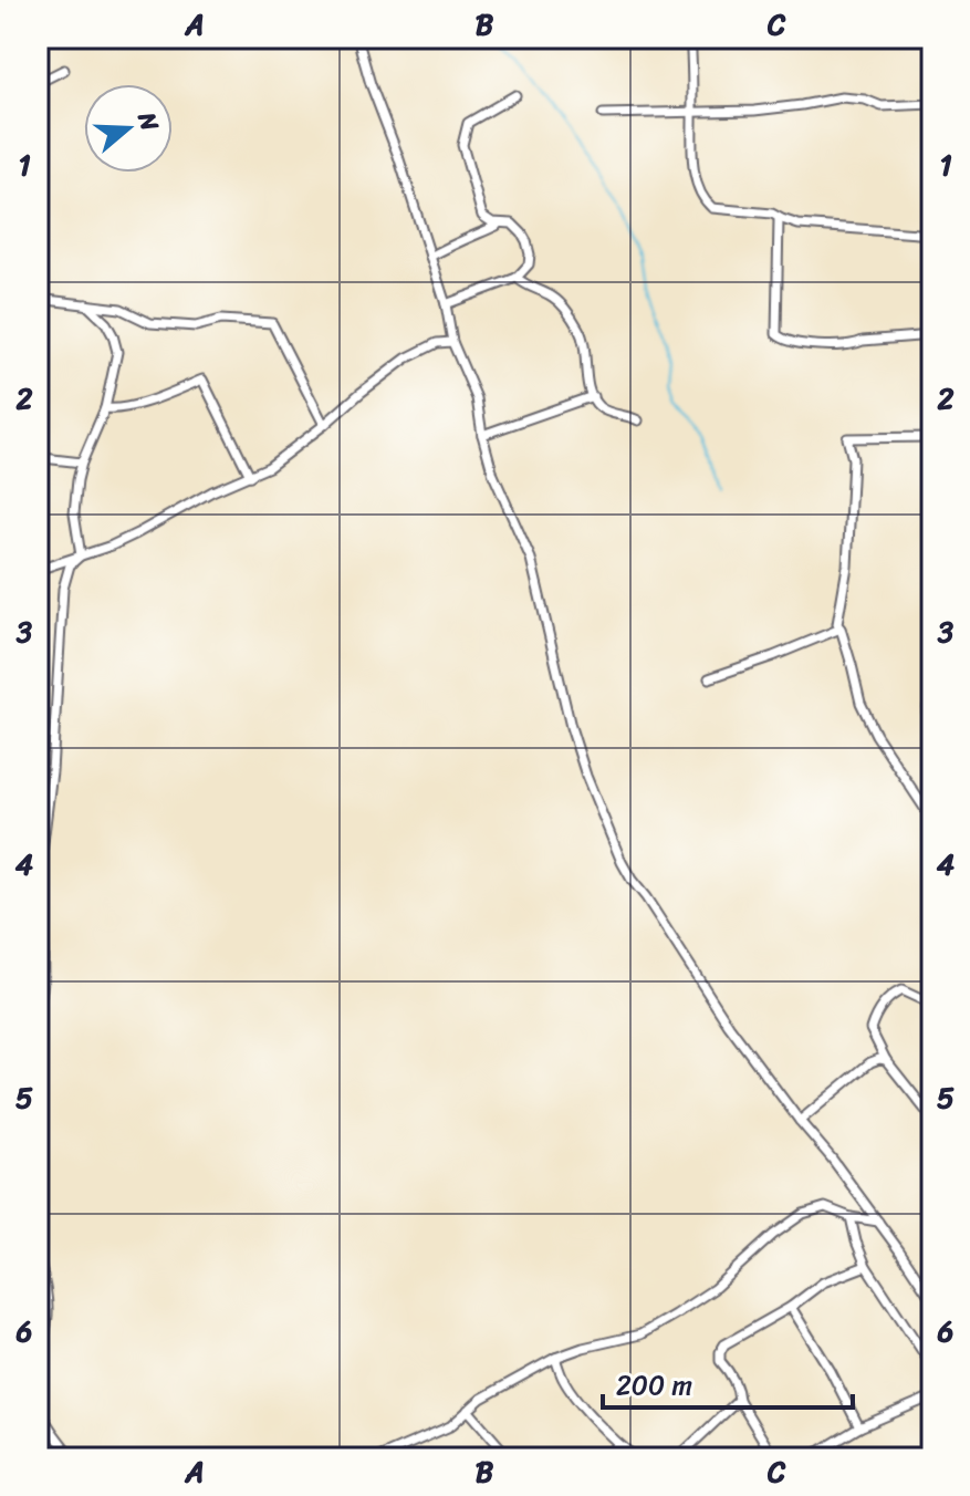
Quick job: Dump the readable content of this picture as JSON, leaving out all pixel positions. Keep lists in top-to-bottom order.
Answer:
{
  "scale_bar": "200 m",
  "north": "right",
  "grid": {
    "columns": ["A", "B", "C"],
    "rows": [
      "1",
      "2",
      "3",
      "4",
      "5",
      "6"
    ]
  }
}
